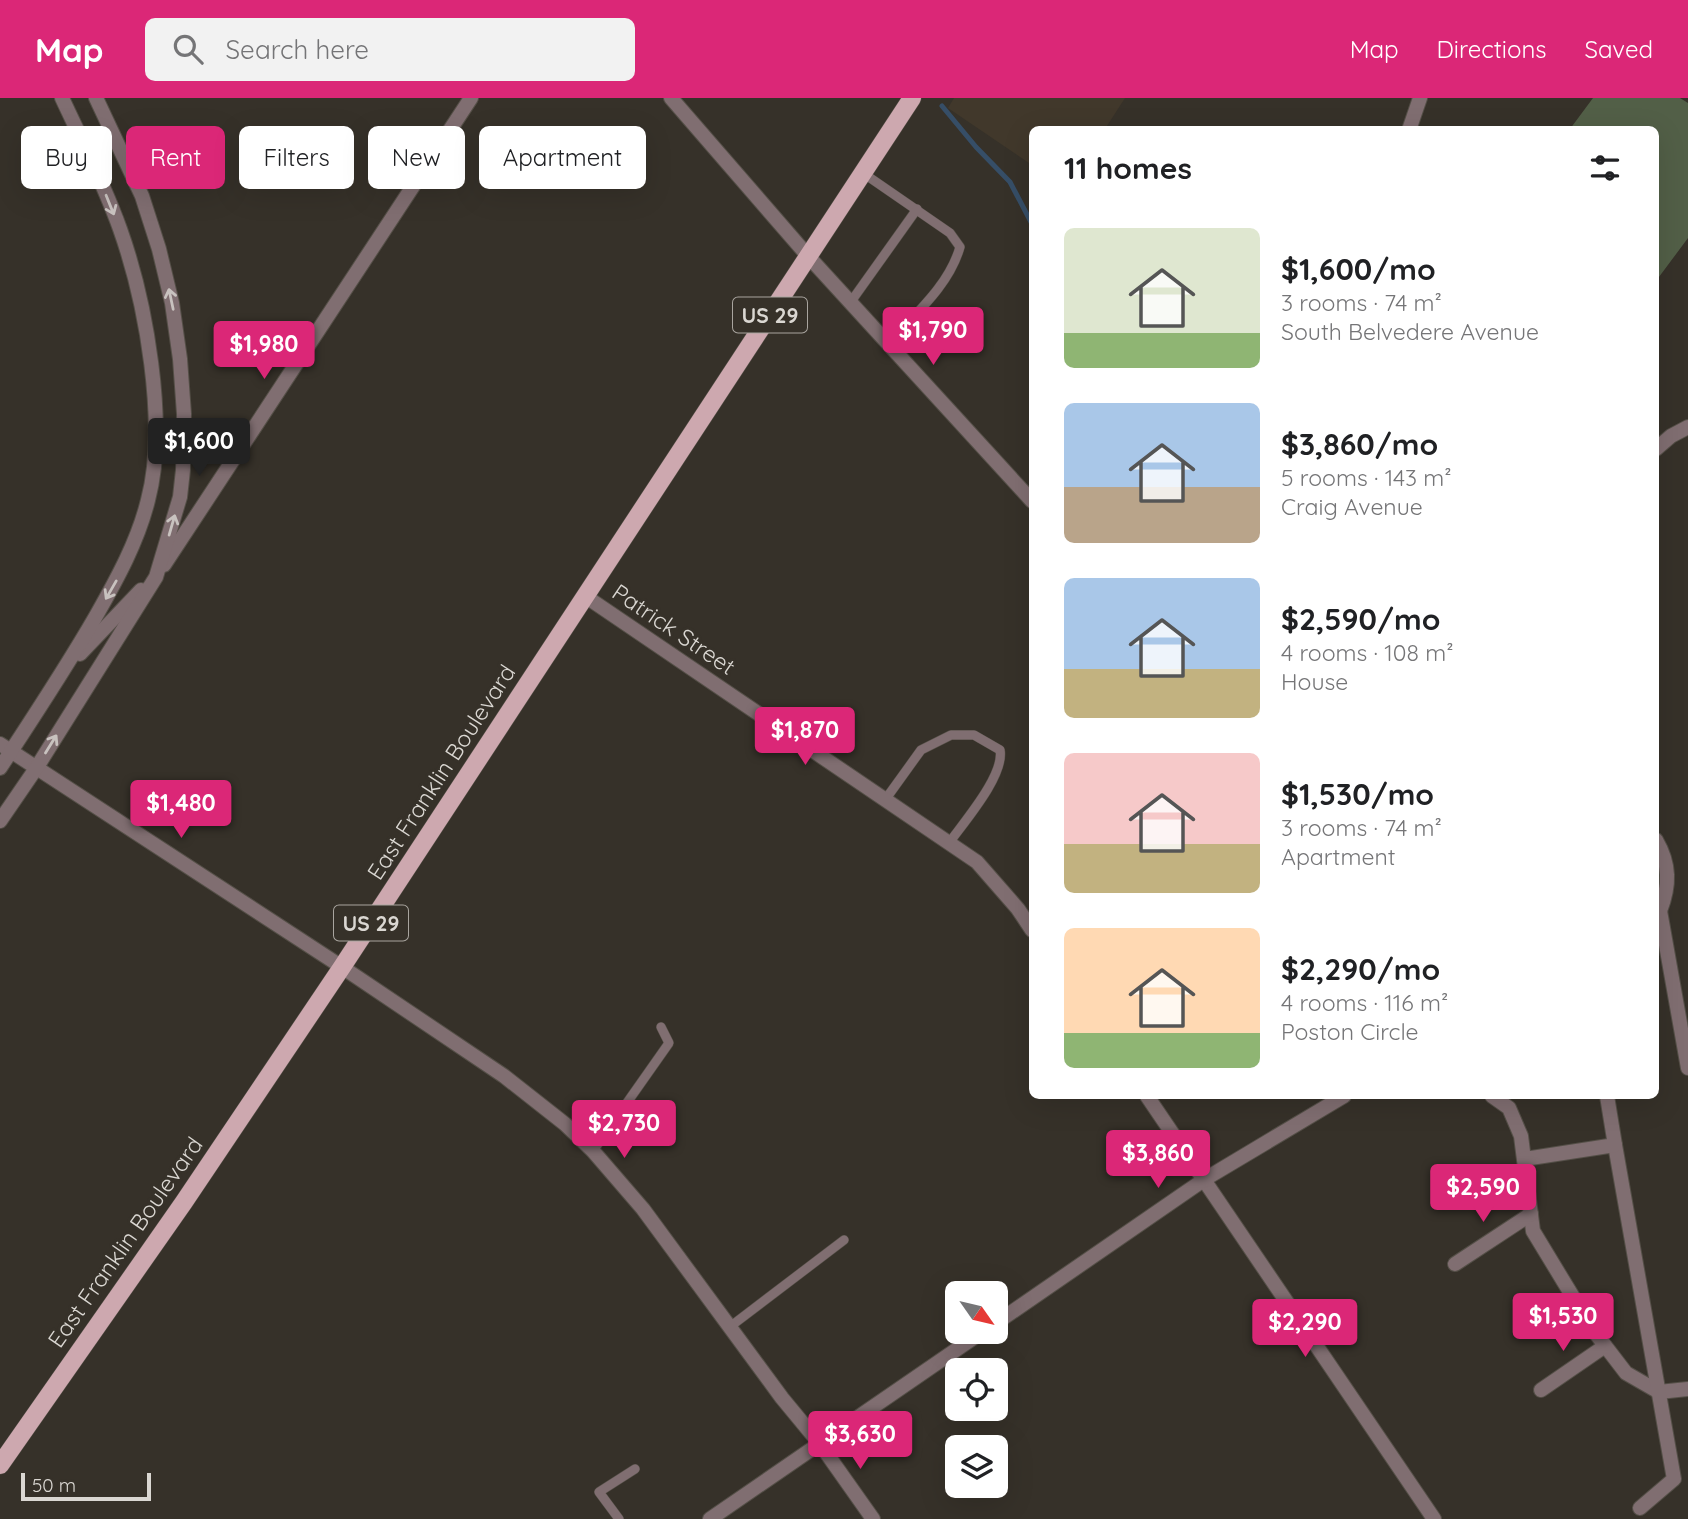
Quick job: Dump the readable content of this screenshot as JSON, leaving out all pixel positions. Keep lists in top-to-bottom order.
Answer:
{
  "streets": {
    "main road": ["US 29", "East Franklin Boulevard"],
    "street": ["Patrick Street"]
  },
  "crossings": [
    ["Patrick Street", "East Franklin Boulevard"]
  ],
  "scale_bar": "50 m",
  "north": "bottom right",
  "page": {
    "header": "Map",
    "search": "Search here",
    "nav": ["Map", "Directions", "Saved"],
    "chip": [
      "Buy",
      "Rent",
      "Filters",
      "New",
      "Apartment"
    ],
    "heading": "11 homes",
    "list": [
      {
        "name": "$1,600/mo",
        "note": "3 rooms · 74 m² · South Belvedere Avenue"
      },
      {
        "name": "$3,860/mo",
        "note": "5 rooms · 143 m² · Craig Avenue"
      },
      {
        "name": "$2,590/mo",
        "note": "4 rooms · 108 m² · House"
      },
      {
        "name": "$1,530/mo",
        "note": "3 rooms · 74 m² · Apartment"
      },
      {
        "name": "$2,290/mo",
        "note": "4 rooms · 116 m² · Poston Circle"
      }
    ],
    "price": [
      "$1,790",
      "$1,980",
      "$1,600",
      "$1,870",
      "$1,480",
      "$2,730",
      "$3,860",
      "$2,590",
      "$1,530",
      "$2,290",
      "$3,630"
    ],
    "scale": "50 m"
  }
}
